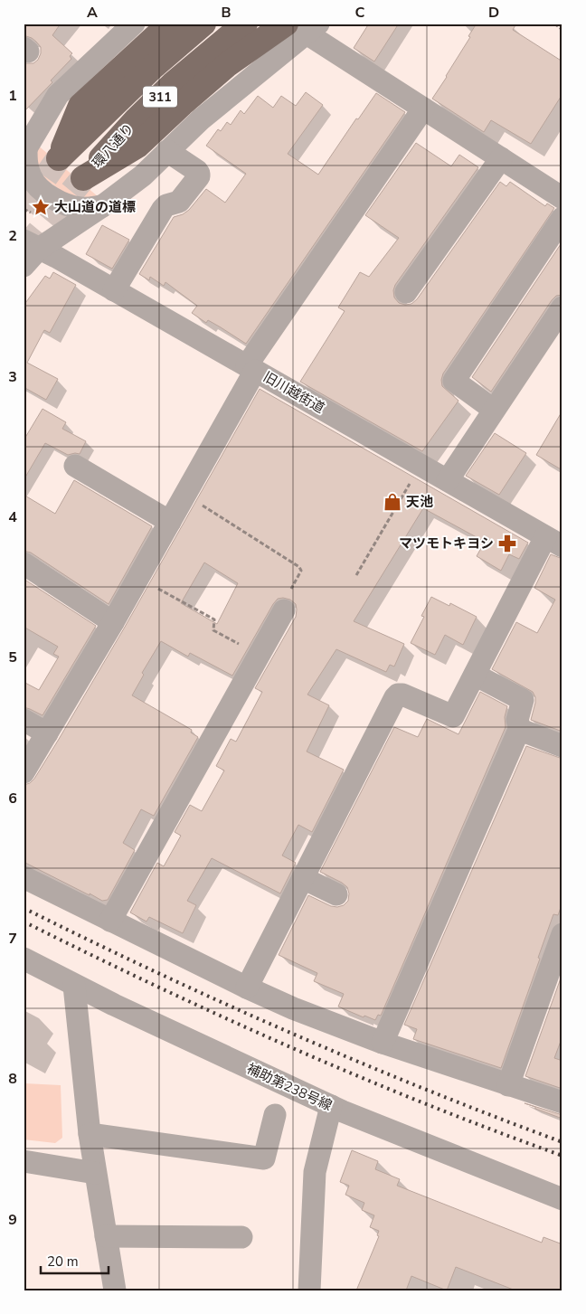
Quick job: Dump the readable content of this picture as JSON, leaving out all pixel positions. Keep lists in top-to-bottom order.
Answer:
{
  "streets": {
    "main road": ["311", "環八通り"],
    "street": ["旧川越街道", "補助第238号線"]
  },
  "places": {
    "place": ["大山道の道標"],
    "shop": ["天池"],
    "pharmacy": ["マツモトキヨシ"]
  },
  "scale_bar": "20 m",
  "grid": {
    "columns": [
      "A",
      "B",
      "C",
      "D"
    ],
    "rows": [
      "1",
      "2",
      "3",
      "4",
      "5",
      "6",
      "7",
      "8",
      "9"
    ]
  }
}
